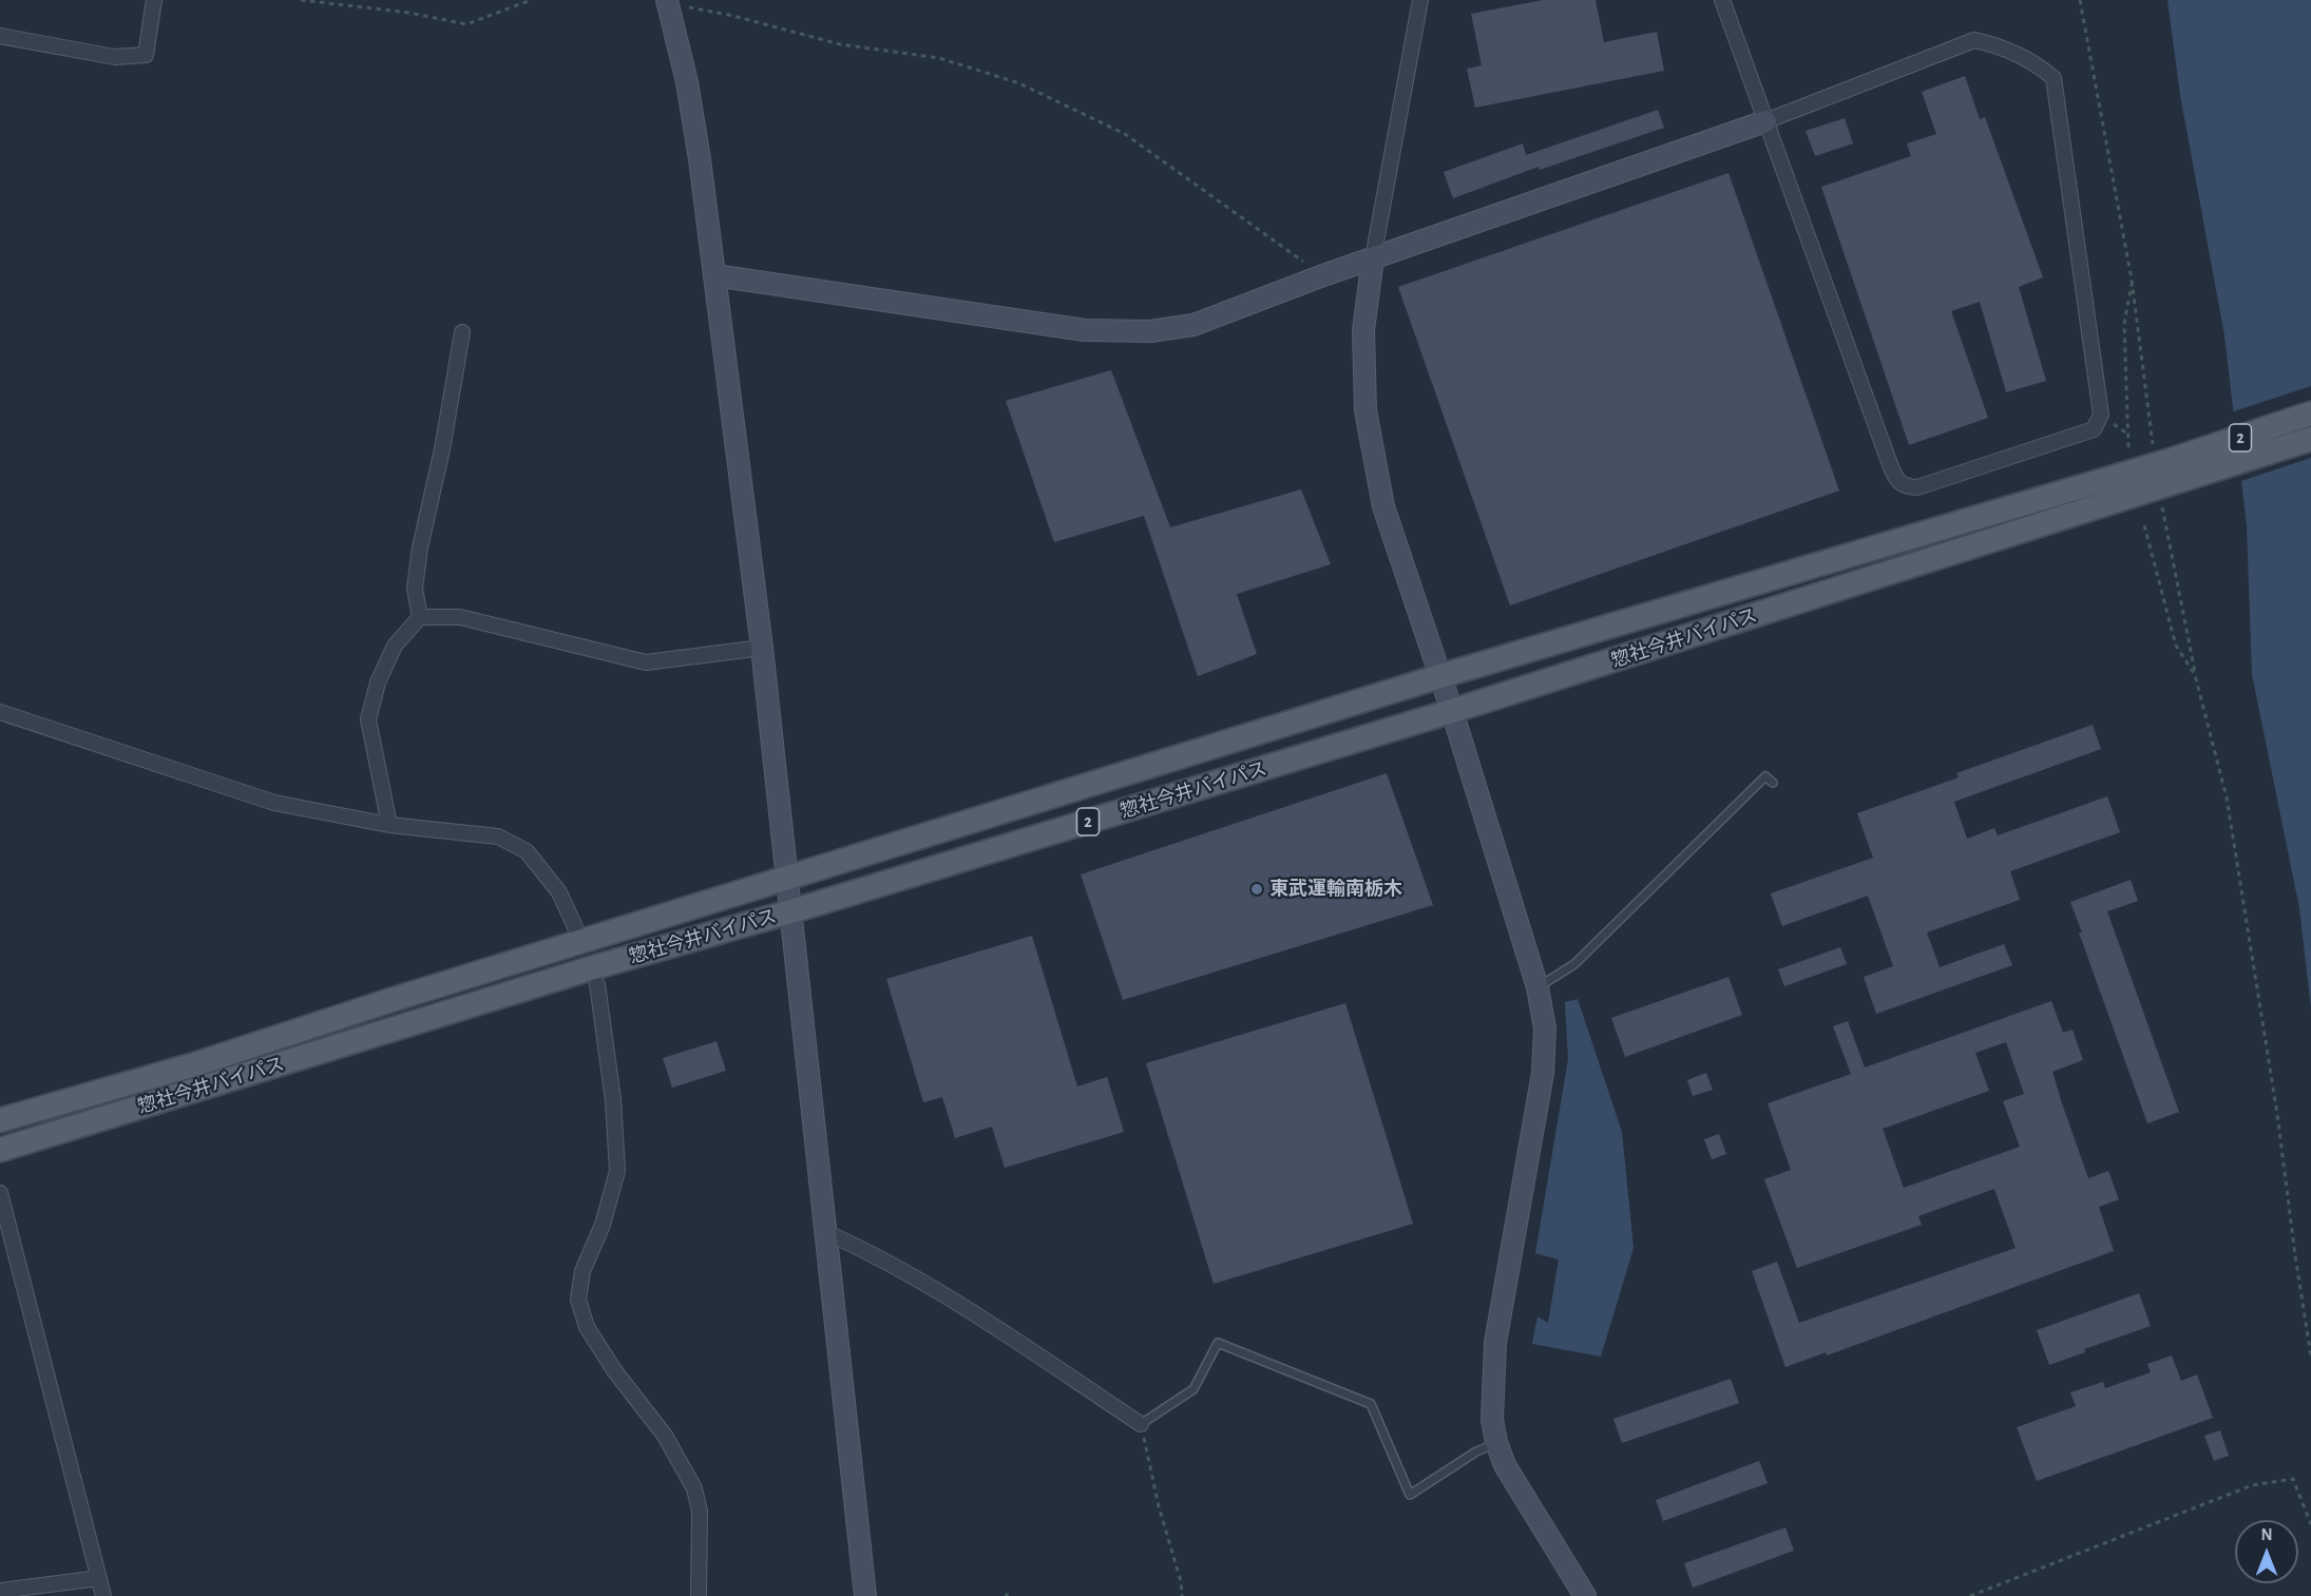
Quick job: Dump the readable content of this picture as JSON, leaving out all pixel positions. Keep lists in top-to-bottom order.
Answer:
{
  "streets": {
    "main road": ["2", "惣社今井バイパス"]
  },
  "places": ["東武運輸南栃木"],
  "north": "top"
}
